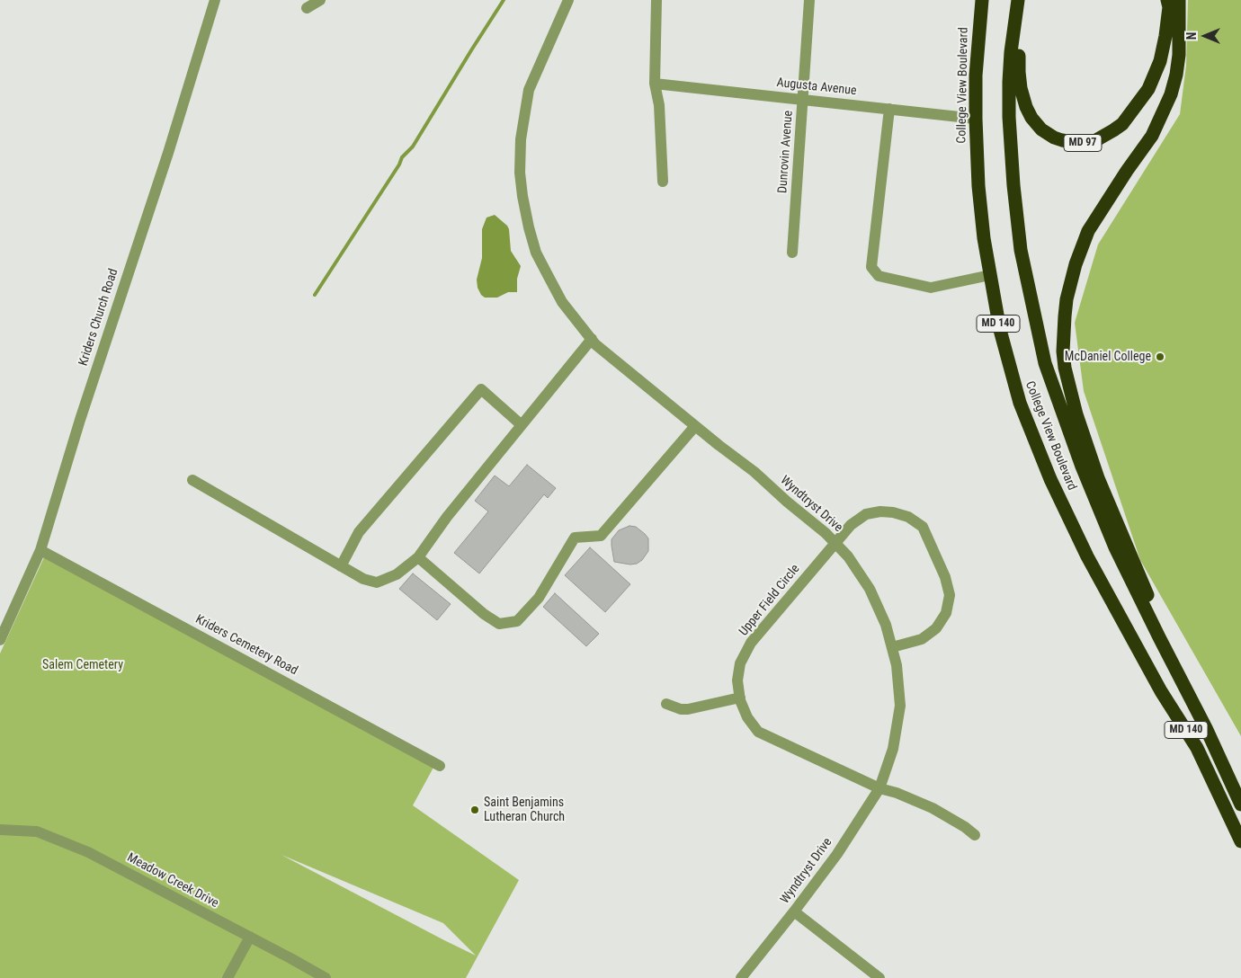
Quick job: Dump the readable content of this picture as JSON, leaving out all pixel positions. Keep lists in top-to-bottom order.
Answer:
{
  "streets": {
    "highway": ["College View Boulevard", "MD 97", "MD 140"],
    "street": [
      "Augusta Avenue",
      "Dunrovin Avenue",
      "Kriders Church Road",
      "Wyndtryst Drive",
      "Upper Field Circle",
      "Kriders Cemetery Road",
      "Meadow Creek Drive"
    ]
  },
  "crossings": [
    ["College View Boulevard", "Augusta Avenue"],
    ["Augusta Avenue", "Dunrovin Avenue"],
    ["Kriders Church Road", "Kriders Cemetery Road"],
    ["Wyndtryst Drive", "Upper Field Circle"]
  ],
  "parks": ["Salem Cemetery"],
  "places": ["McDaniel College", "Saint Benjamins Lutheran Church"],
  "north": "left"
}
